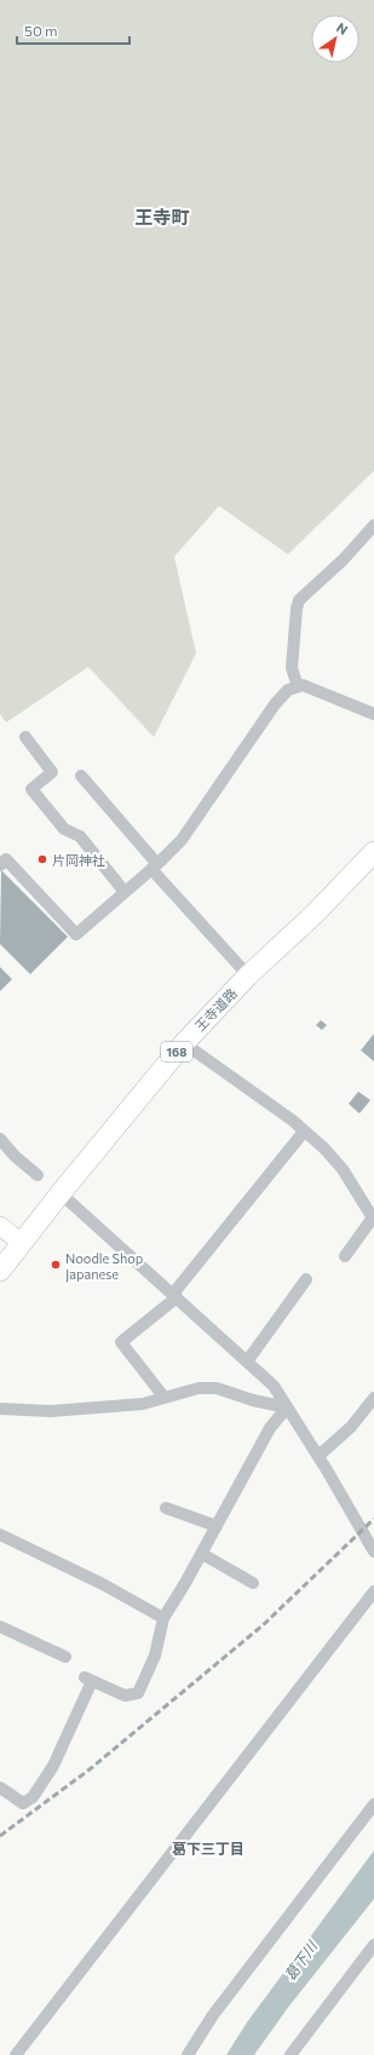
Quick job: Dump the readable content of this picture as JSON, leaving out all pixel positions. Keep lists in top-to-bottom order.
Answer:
{
  "streets": {
    "highway": ["王寺道路", "168"]
  },
  "districts": ["王寺町", "葛下三丁目"],
  "water": ["葛下川"],
  "places": ["片岡神社", "Noodle Shop Japanese"],
  "scale_bar": "50 m",
  "north": "top right"
}
